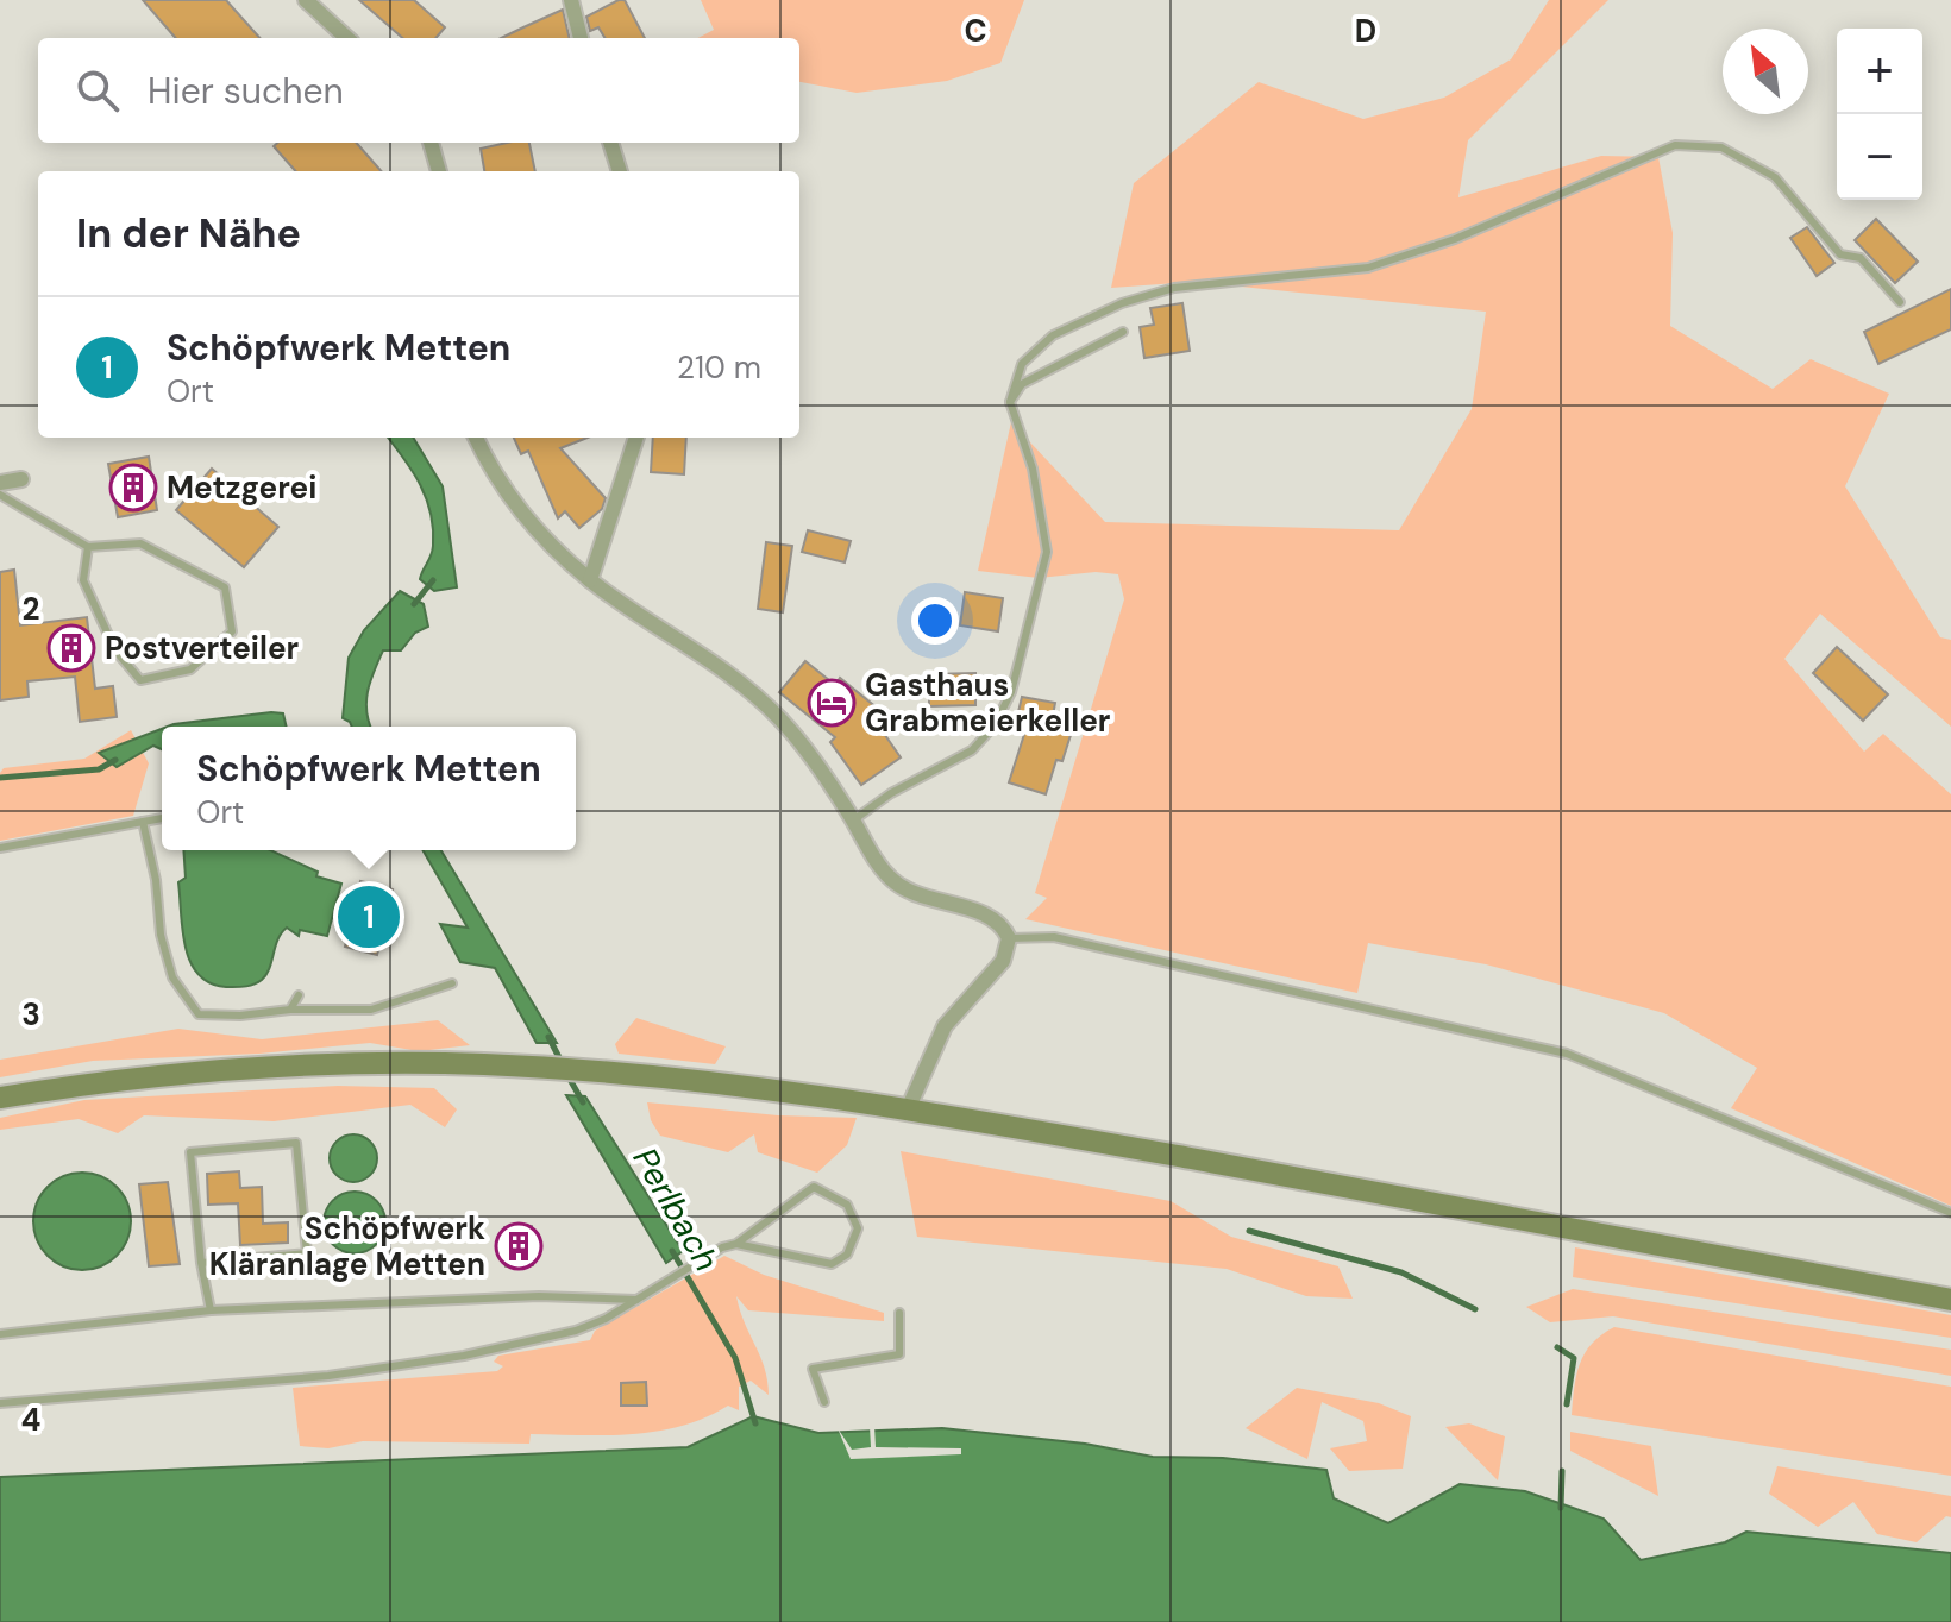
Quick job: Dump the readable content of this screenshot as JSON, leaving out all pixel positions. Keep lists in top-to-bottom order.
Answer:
{
  "water": ["Perlbach"],
  "places": {
    "building": ["Metzgerei", "Postverteiler", "Schöpfwerk Kläranlage Metten"],
    "hotel": ["Gasthaus Grabmeierkeller"]
  },
  "north": "top left",
  "page": {
    "map_buttons": ["+", "−"],
    "search": "Hier suchen",
    "heading": "In der Nähe",
    "list": [
      {
        "mark": "1",
        "name": "Schöpfwerk Metten",
        "note": "Ort",
        "value": "210 m"
      }
    ],
    "popup": ["Schöpfwerk Metten", "Ort"],
    "pins": "1"
  },
  "grid": {
    "columns": ["C", "D"],
    "rows": ["2", "3", "4"]
  }
}
